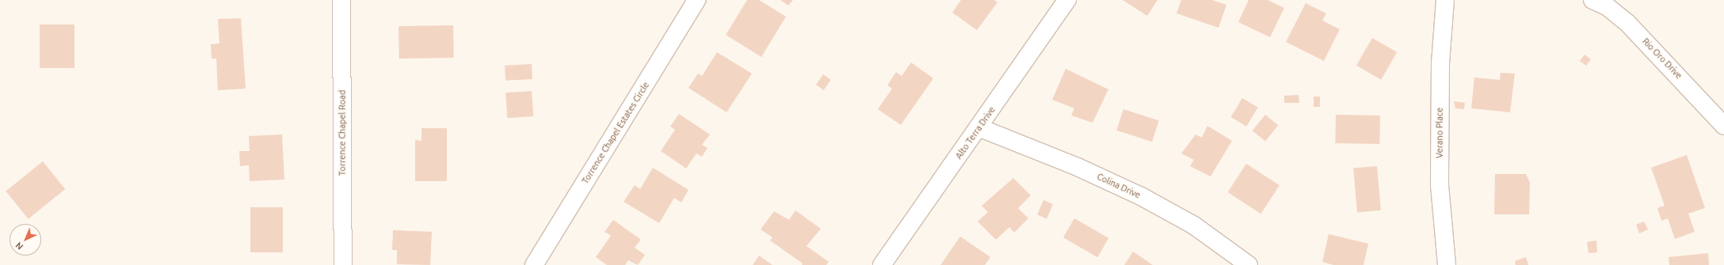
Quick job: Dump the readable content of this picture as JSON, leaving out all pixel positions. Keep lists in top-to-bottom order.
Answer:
{
  "streets": {
    "street": [
      "Rio Oro Drive",
      "Torrence Chapel Road",
      "Torrence Chapel Estates Circle",
      "Alto Terra Drive",
      "Verano Place",
      "Colina Drive"
    ]
  },
  "crossings": [
    ["Alto Terra Drive", "Colina Drive"]
  ],
  "north": "bottom left"
}
